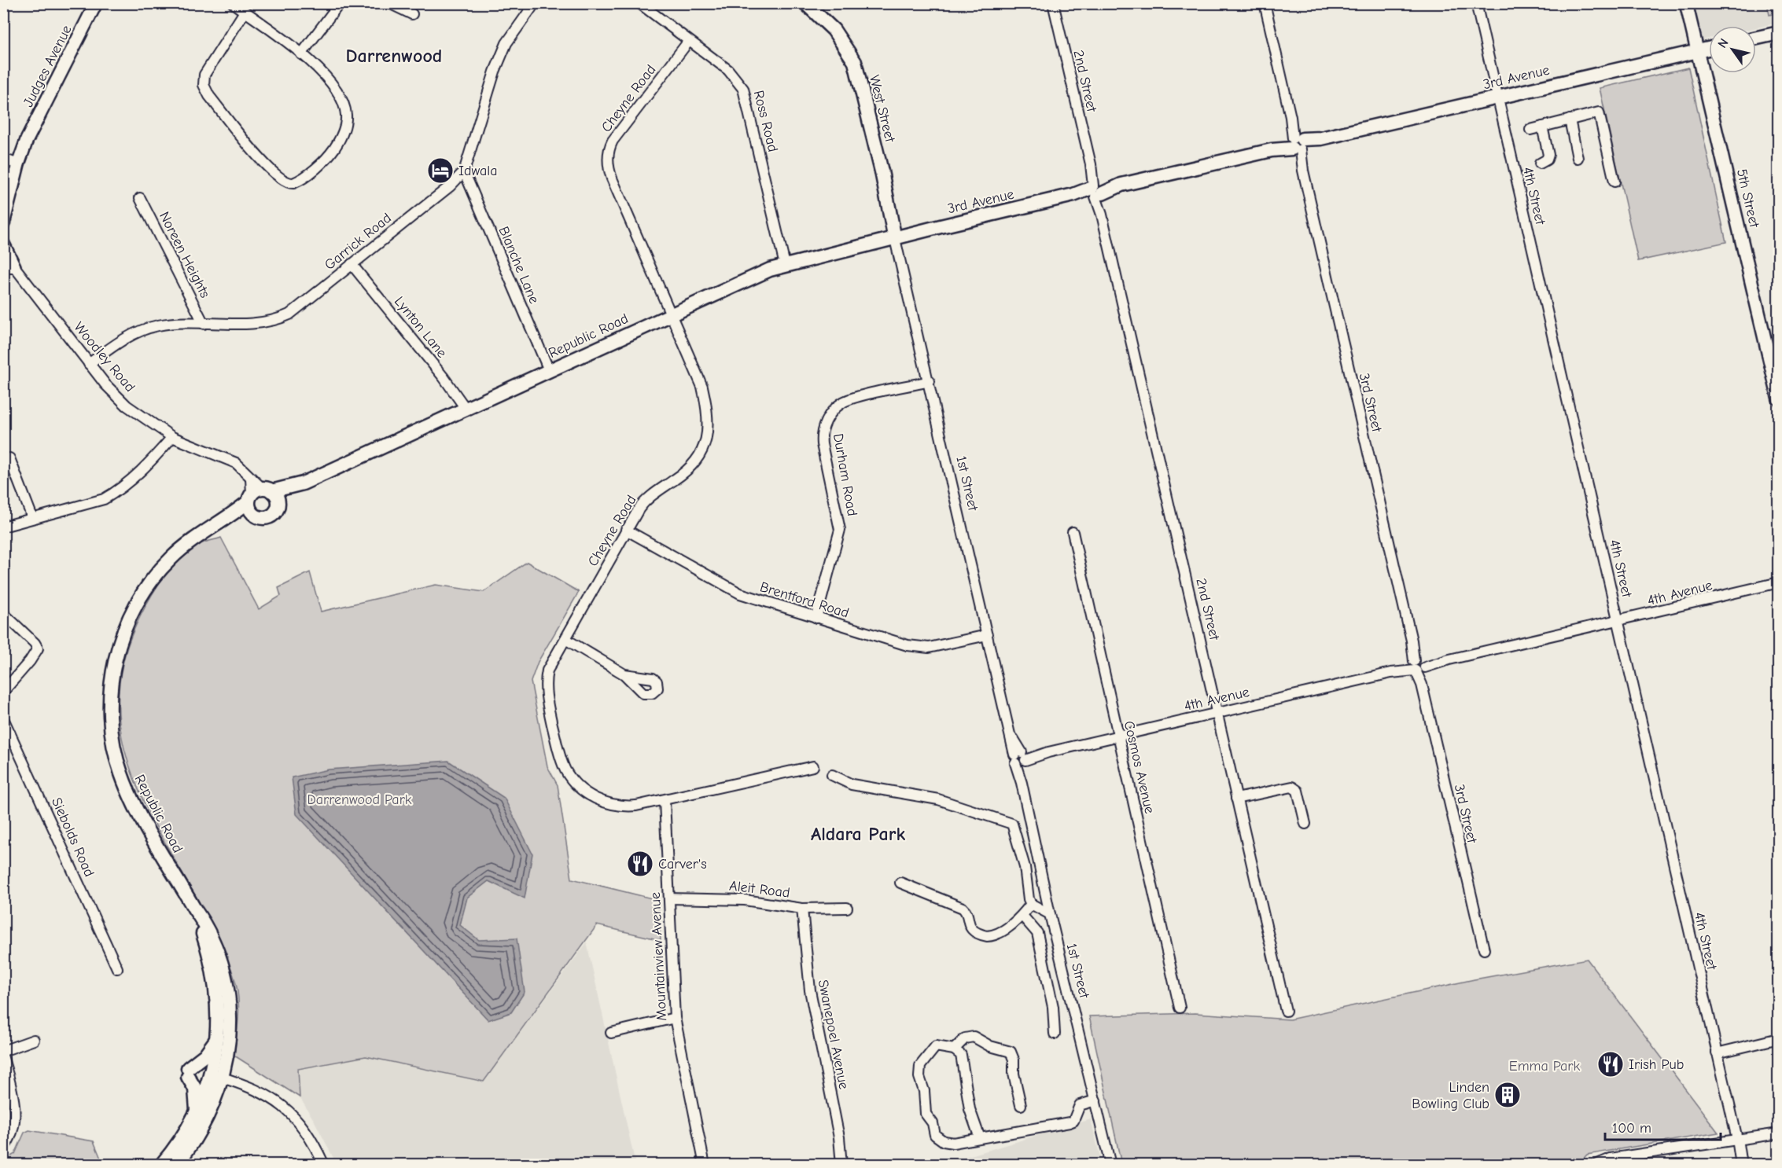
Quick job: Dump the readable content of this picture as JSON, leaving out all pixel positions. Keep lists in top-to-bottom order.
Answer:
{
  "streets": {
    "main road": ["3rd Avenue", "West Street", "Republic Road"],
    "street": [
      "Judges Avenue",
      "2nd Street",
      "Cheyne Road",
      "Ross Road",
      "4th Street",
      "5th Street",
      "Garrick Road",
      "Noreen Heights",
      "Blanche Lane",
      "Lynton Lane",
      "Woodley Road",
      "3rd Street",
      "Durham Road",
      "1st Street",
      "4th Avenue",
      "Brentford Road",
      "Cosmos Avenue",
      "Siebolds Road",
      "Aleit Road",
      "Mountainview Avenue",
      "Swanepoel Avenue"
    ]
  },
  "crossings": [
    ["3rd Avenue", "2nd Street"],
    ["3rd Avenue", "West Street"],
    ["3rd Avenue", "4th Street"],
    ["3rd Avenue", "5th Street"],
    ["3rd Avenue", "Republic Road"],
    ["3rd Avenue", "3rd Street"],
    ["3rd Avenue", "1st Street"],
    ["2nd Street", "4th Avenue"],
    ["Cheyne Road", "Ross Road"],
    ["Cheyne Road", "Republic Road"],
    ["Cheyne Road", "Brentford Road"],
    ["Cheyne Road", "Mountainview Avenue"],
    ["West Street", "Republic Road"],
    ["West Street", "1st Street"],
    ["Ross Road", "Republic Road"],
    ["4th Street", "4th Avenue"],
    ["Garrick Road", "Noreen Heights"],
    ["Garrick Road", "Blanche Lane"],
    ["Garrick Road", "Lynton Lane"],
    ["Garrick Road", "Woodley Road"],
    ["Blanche Lane", "Republic Road"],
    ["Lynton Lane", "Republic Road"],
    ["Republic Road", "Woodley Road"],
    ["Republic Road", "1st Street"],
    ["3rd Street", "4th Avenue"],
    ["Durham Road", "1st Street"],
    ["Durham Road", "Brentford Road"],
    ["1st Street", "4th Avenue"],
    ["1st Street", "Brentford Road"],
    ["4th Avenue", "Cosmos Avenue"],
    ["Aleit Road", "Mountainview Avenue"],
    ["Aleit Road", "Swanepoel Avenue"]
  ],
  "districts": ["Darrenwood", "Aldara Park"],
  "parks": ["Darrenwood Park", "Emma Park"],
  "places": {
    "hotel": ["Idwala"],
    "restaurant": ["Carver's", "Irish Pub"],
    "building": ["Linden Bowling Club"]
  },
  "scale_bar": "100 m",
  "north": "top left"
}
